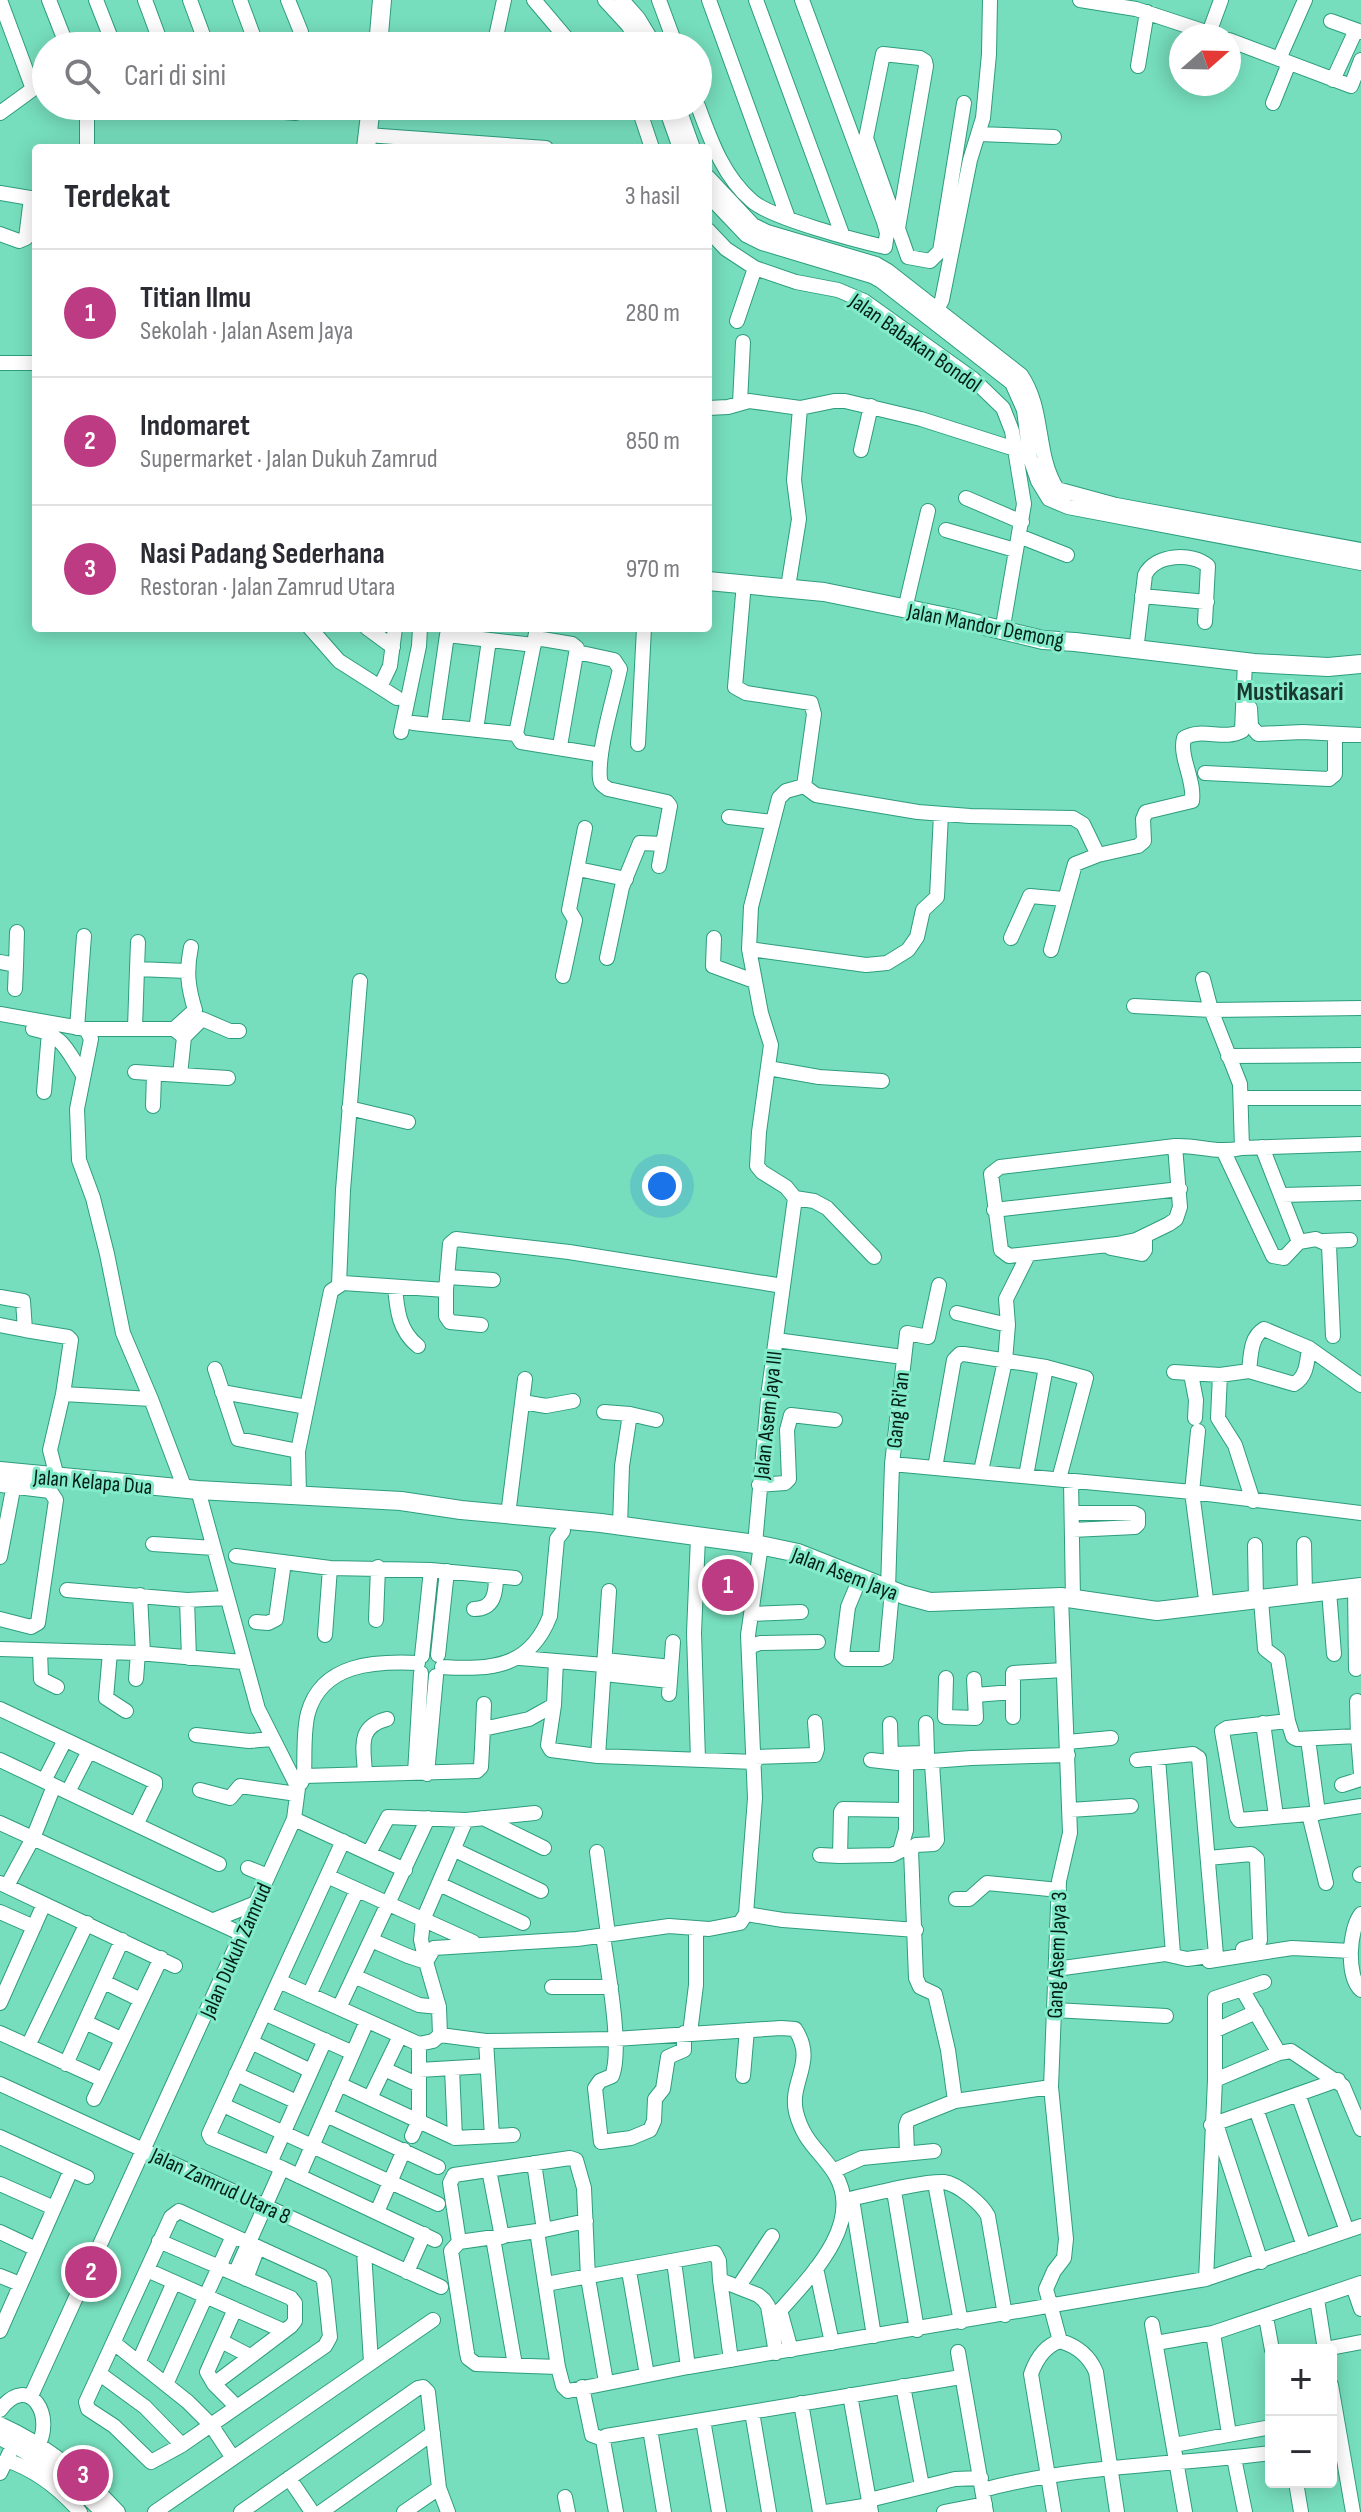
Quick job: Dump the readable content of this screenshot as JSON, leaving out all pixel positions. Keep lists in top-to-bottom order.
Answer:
{
  "streets": {
    "main road": ["Jalan Mandor Demong", "Jalan Kelapa Dua", "Jalan Asem Jaya"],
    "street": [
      "Jalan Babakan Bondol",
      "Gang Ri'an",
      "Jalan Asem Jaya III",
      "Jalan Dukuh Zamrud",
      "Gang Asem Jaya 3",
      "Jalan Zamrud Utara 8"
    ]
  },
  "crossings": [
    ["Jalan Babakan Bondol", "Jalan Mandor Demong"],
    ["Gang Ri'an", "Jalan Asem Jaya"],
    ["Jalan Asem Jaya III", "Jalan Asem Jaya"],
    ["Jalan Kelapa Dua", "Jalan Asem Jaya"],
    ["Jalan Asem Jaya", "Gang Asem Jaya 3"],
    ["Jalan Dukuh Zamrud", "Jalan Zamrud Utara 8"]
  ],
  "districts": ["Mustikasari"],
  "north": "right",
  "page": {
    "search": "Cari di sini",
    "heading": ["Terdekat", "3 hasil"],
    "list": [
      {
        "mark": "1",
        "name": "Titian Ilmu",
        "note": "Sekolah · Jalan Asem Jaya",
        "value": "280 m"
      },
      {
        "mark": "2",
        "name": "Indomaret",
        "note": "Supermarket · Jalan Dukuh Zamrud",
        "value": "850 m"
      },
      {
        "mark": "3",
        "name": "Nasi Padang Sederhana",
        "note": "Restoran · Jalan Zamrud Utara",
        "value": "970 m"
      }
    ],
    "pins": ["1", "2", "3"],
    "map_buttons": ["+", "−"]
  }
}
